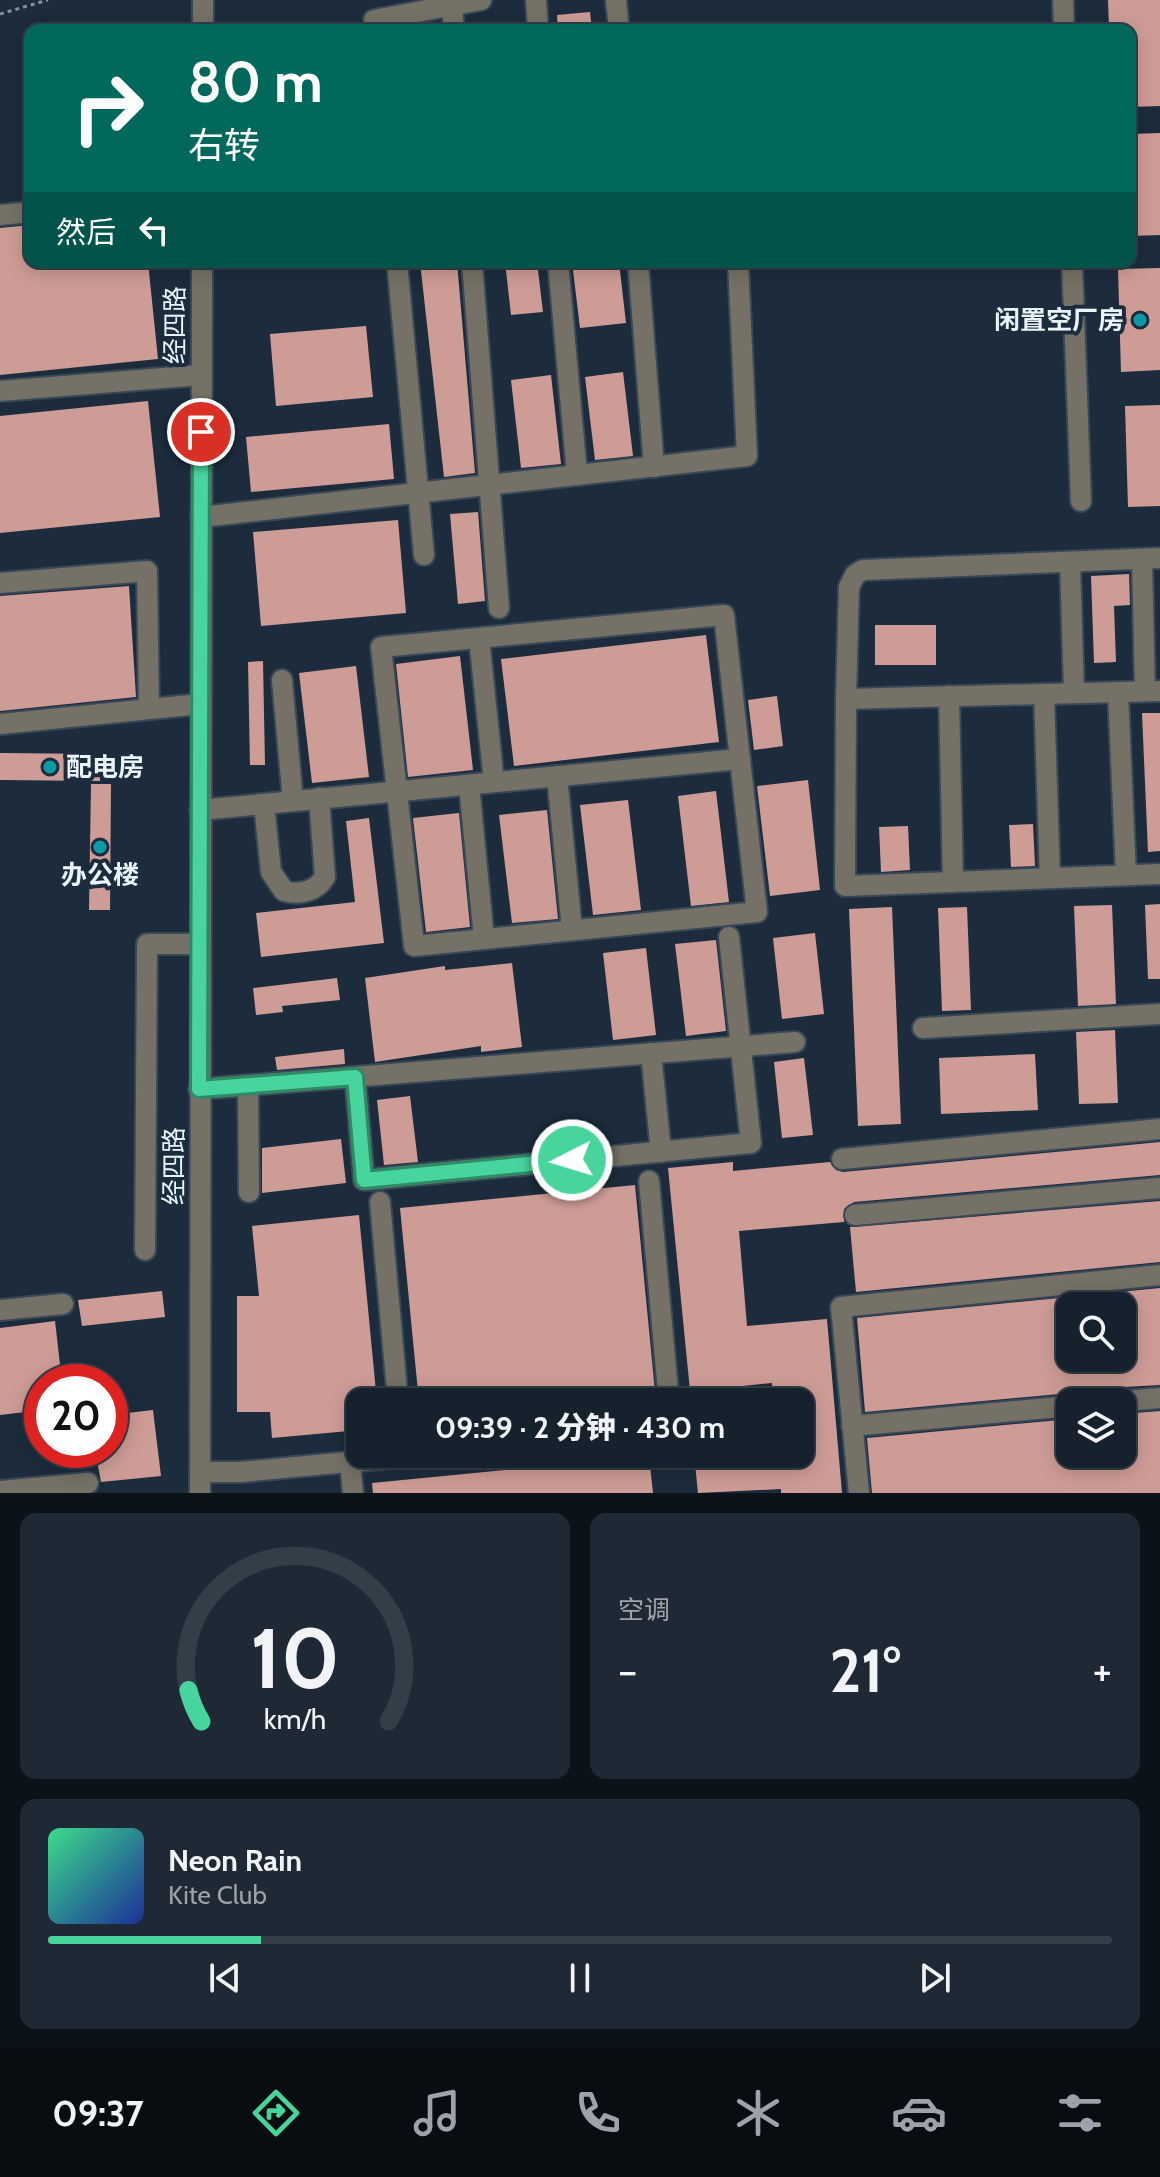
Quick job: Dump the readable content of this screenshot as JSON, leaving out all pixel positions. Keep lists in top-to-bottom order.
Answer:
{
  "streets": {
    "street": ["经四路"]
  },
  "places": ["闲置空厂房", "配电房", "办公楼"],
  "page": {
    "turn": ["80 m", "右转"],
    "then": "然后",
    "limit": "20",
    "trip": "09:39 · 2 分钟 · 430 m",
    "tile": "空调",
    "heat": ["−", "21°", "+"],
    "song": ["Neon Rain", "Kite Club"],
    "tabs": "09:37",
    "gauge": ["10", "km/h"]
  }
}
